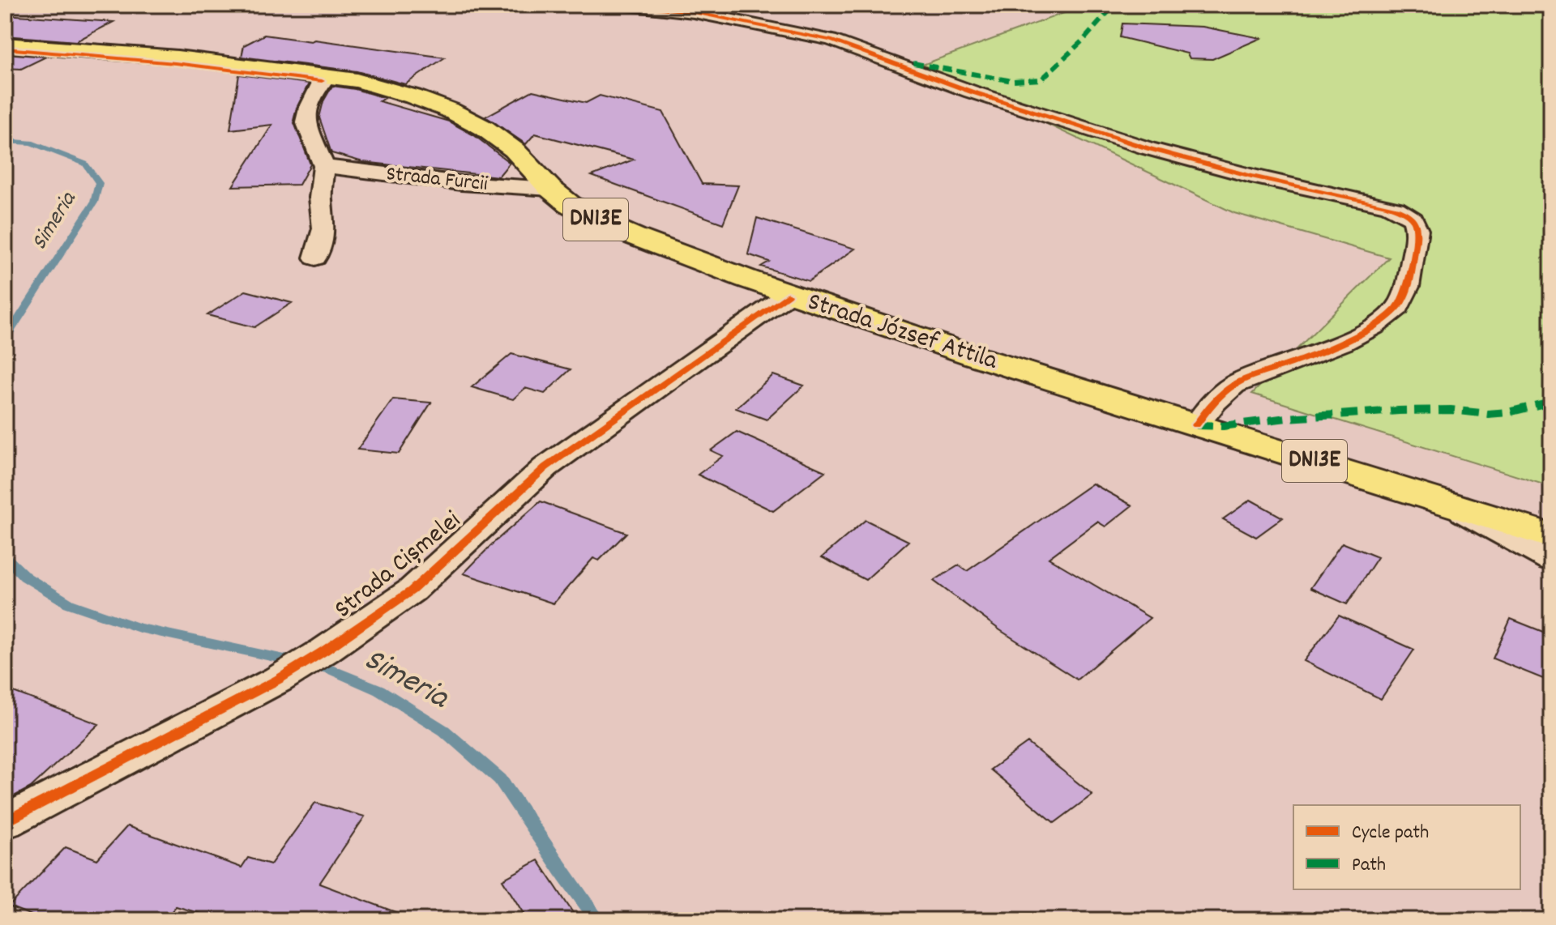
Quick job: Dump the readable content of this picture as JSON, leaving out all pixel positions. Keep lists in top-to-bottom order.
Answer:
{
  "streets": {
    "main road": ["DN13E", "Strada József Attila"],
    "street": ["Strada Furcii", "Strada Cișmelei"]
  },
  "crossings": [
    ["Strada Furcii", "Strada József Attila"],
    ["DN13E", "Strada József Attila"],
    ["Strada József Attila", "Strada Cișmelei"]
  ],
  "water": ["Simeria"],
  "legend": ["Cycle path", "Path"]
}
